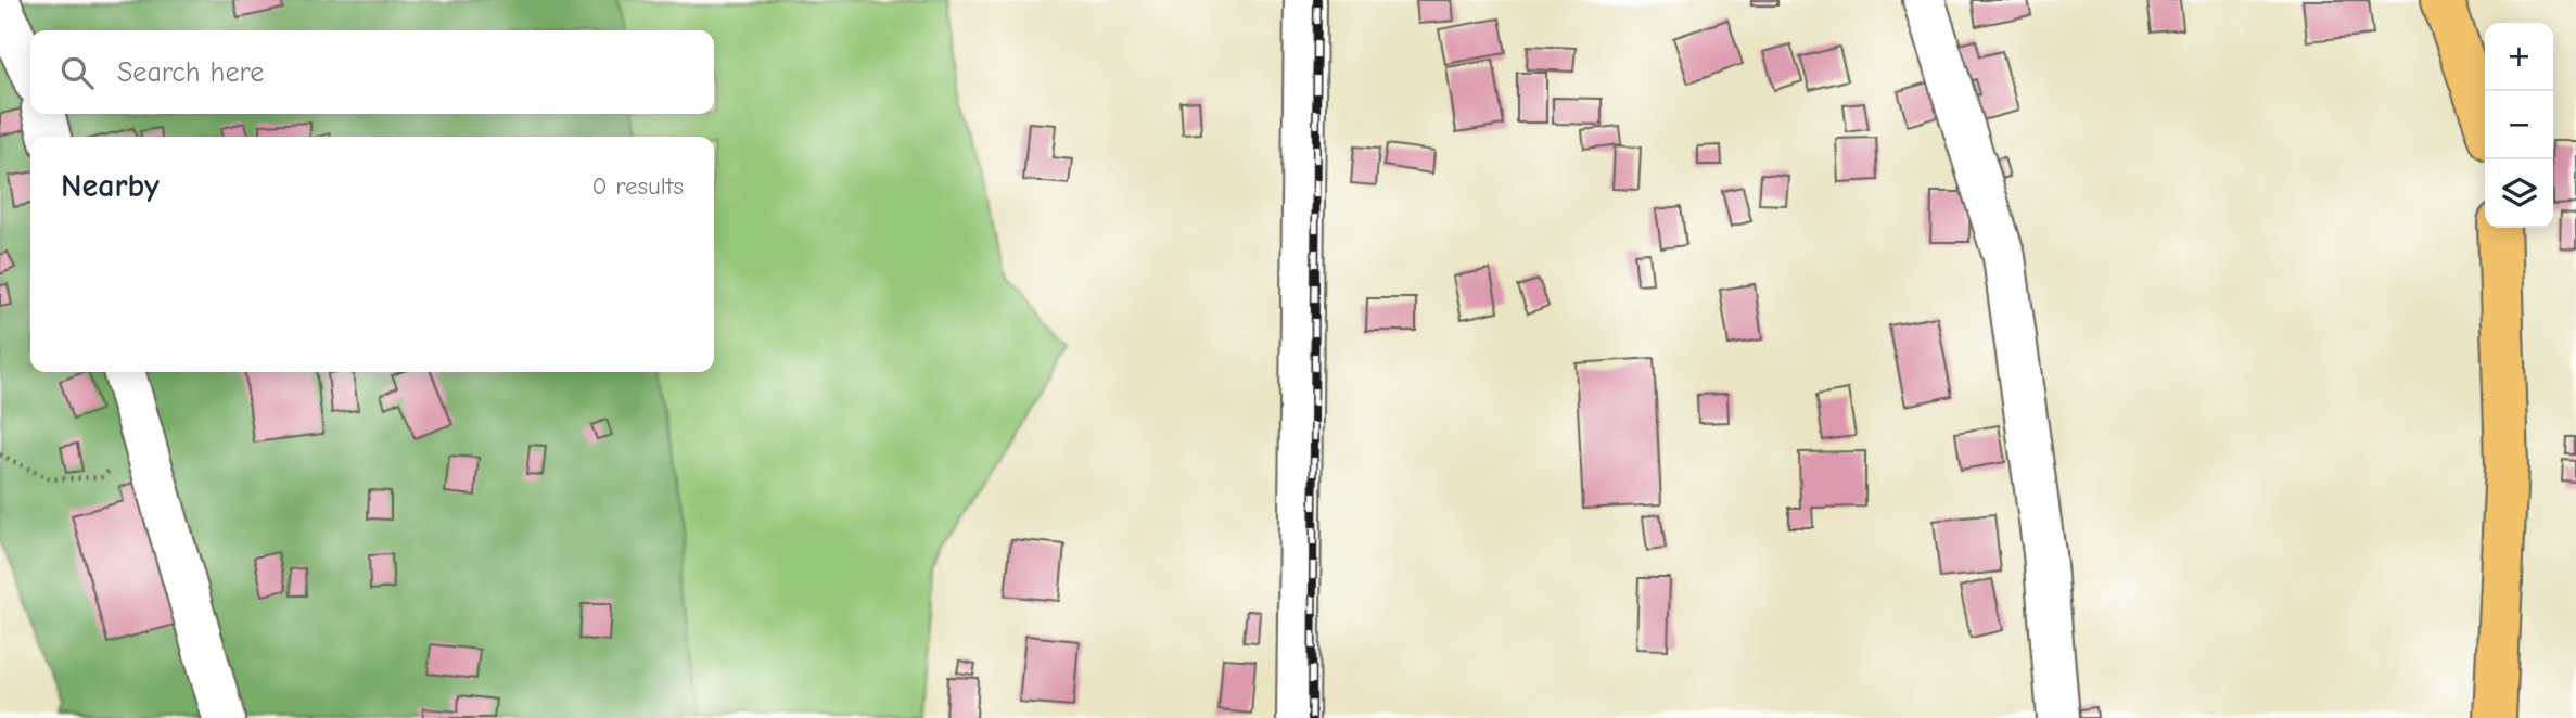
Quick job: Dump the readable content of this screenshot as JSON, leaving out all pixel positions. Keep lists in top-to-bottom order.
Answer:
{
  "page": {
    "map_buttons": ["+", "−"],
    "search": "Search here",
    "heading": ["Nearby", "0 results"]
  }
}
